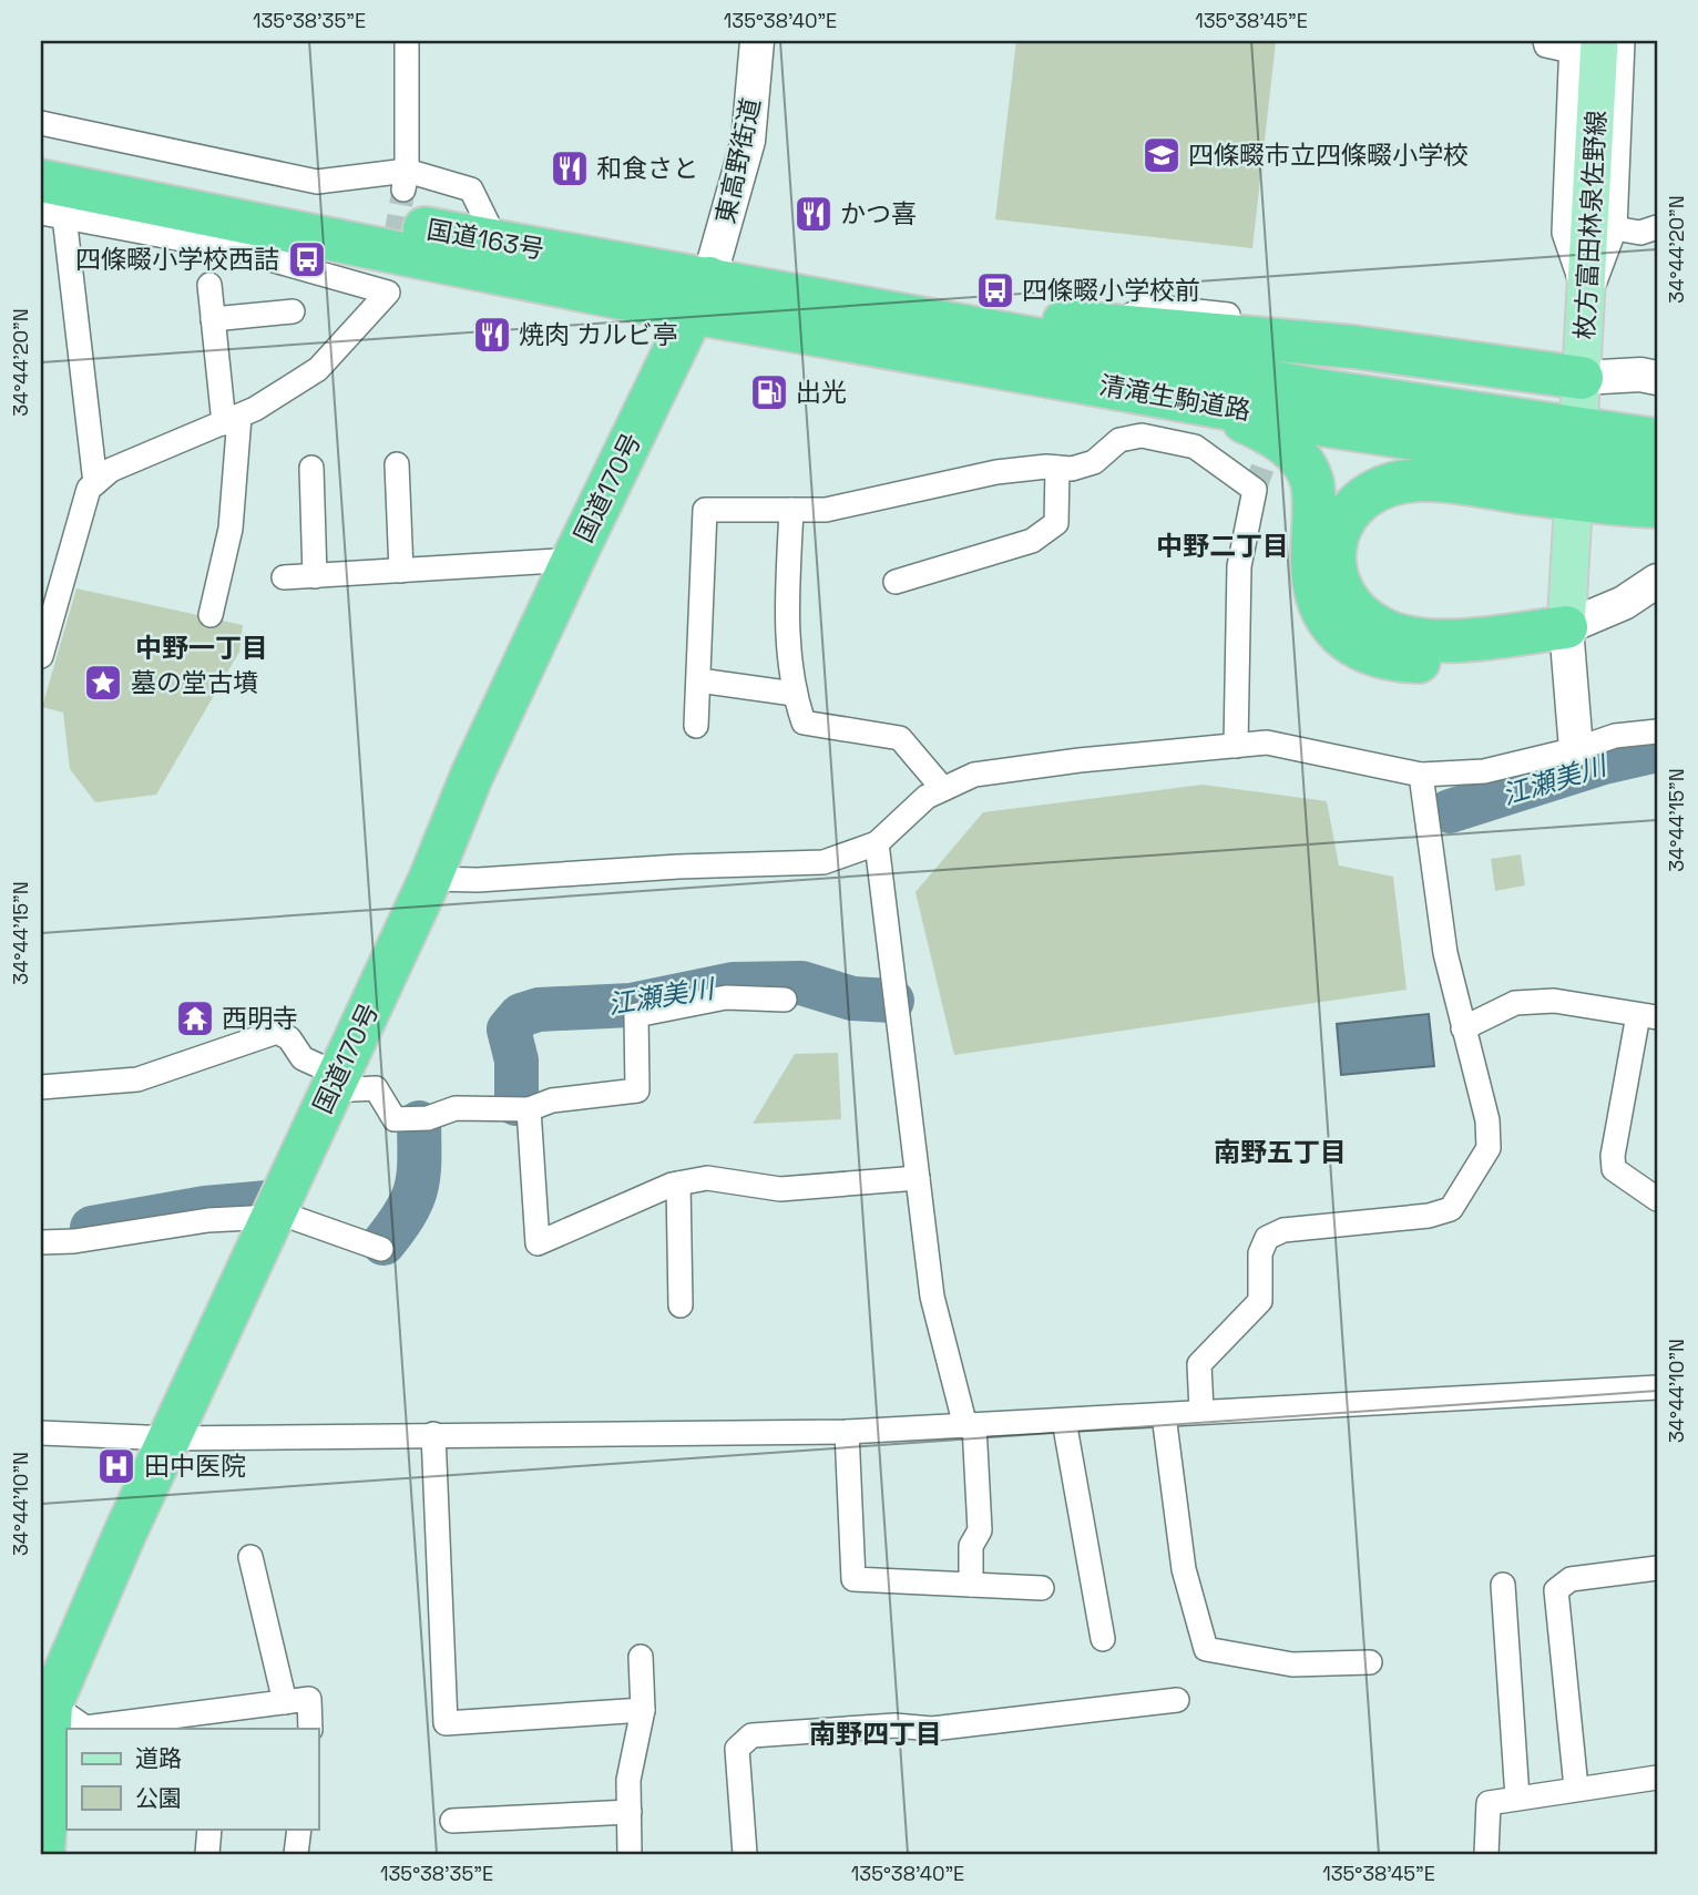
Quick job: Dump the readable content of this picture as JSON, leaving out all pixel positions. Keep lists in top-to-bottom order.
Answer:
{
  "streets": {
    "highway": ["国道163号", "清滝生駒道路", "国道170号"],
    "main road": ["枚方富田林泉佐野線"],
    "street": ["東高野街道"]
  },
  "crossings": [
    ["東高野街道", "国道163号"],
    ["東高野街道", "清滝生駒道路"],
    ["東高野街道", "国道170号"],
    ["枚方富田林泉佐野線", "清滝生駒道路"],
    ["国道163号", "清滝生駒道路"],
    ["国道163号", "国道170号"],
    ["清滝生駒道路", "国道170号"]
  ],
  "districts": [
    "中野二丁目",
    "中野一丁目",
    "南野五丁目",
    "南野四丁目"
  ],
  "water": ["江瀬美川"],
  "places": {
    "school or university": ["四條畷市立四條畷小学校"],
    "restaurant": ["和食さと", "かつ喜", "焼肉 カルビ亭"],
    "bus stop": ["四條畷小学校西詰", "四條畷小学校前"],
    "fuel station": ["出光"],
    "place": ["墓の堂古墳"],
    "temple": ["西明寺"],
    "hospital": ["田中医院"]
  },
  "legend": ["道路", "公園"],
  "coordinates": [
    "135°38'35\"E",
    "135°38'40\"E",
    "135°38'45\"E",
    "34°44'20\"N",
    "34°44'15\"N",
    "34°44'10\"N"
  ]
}
